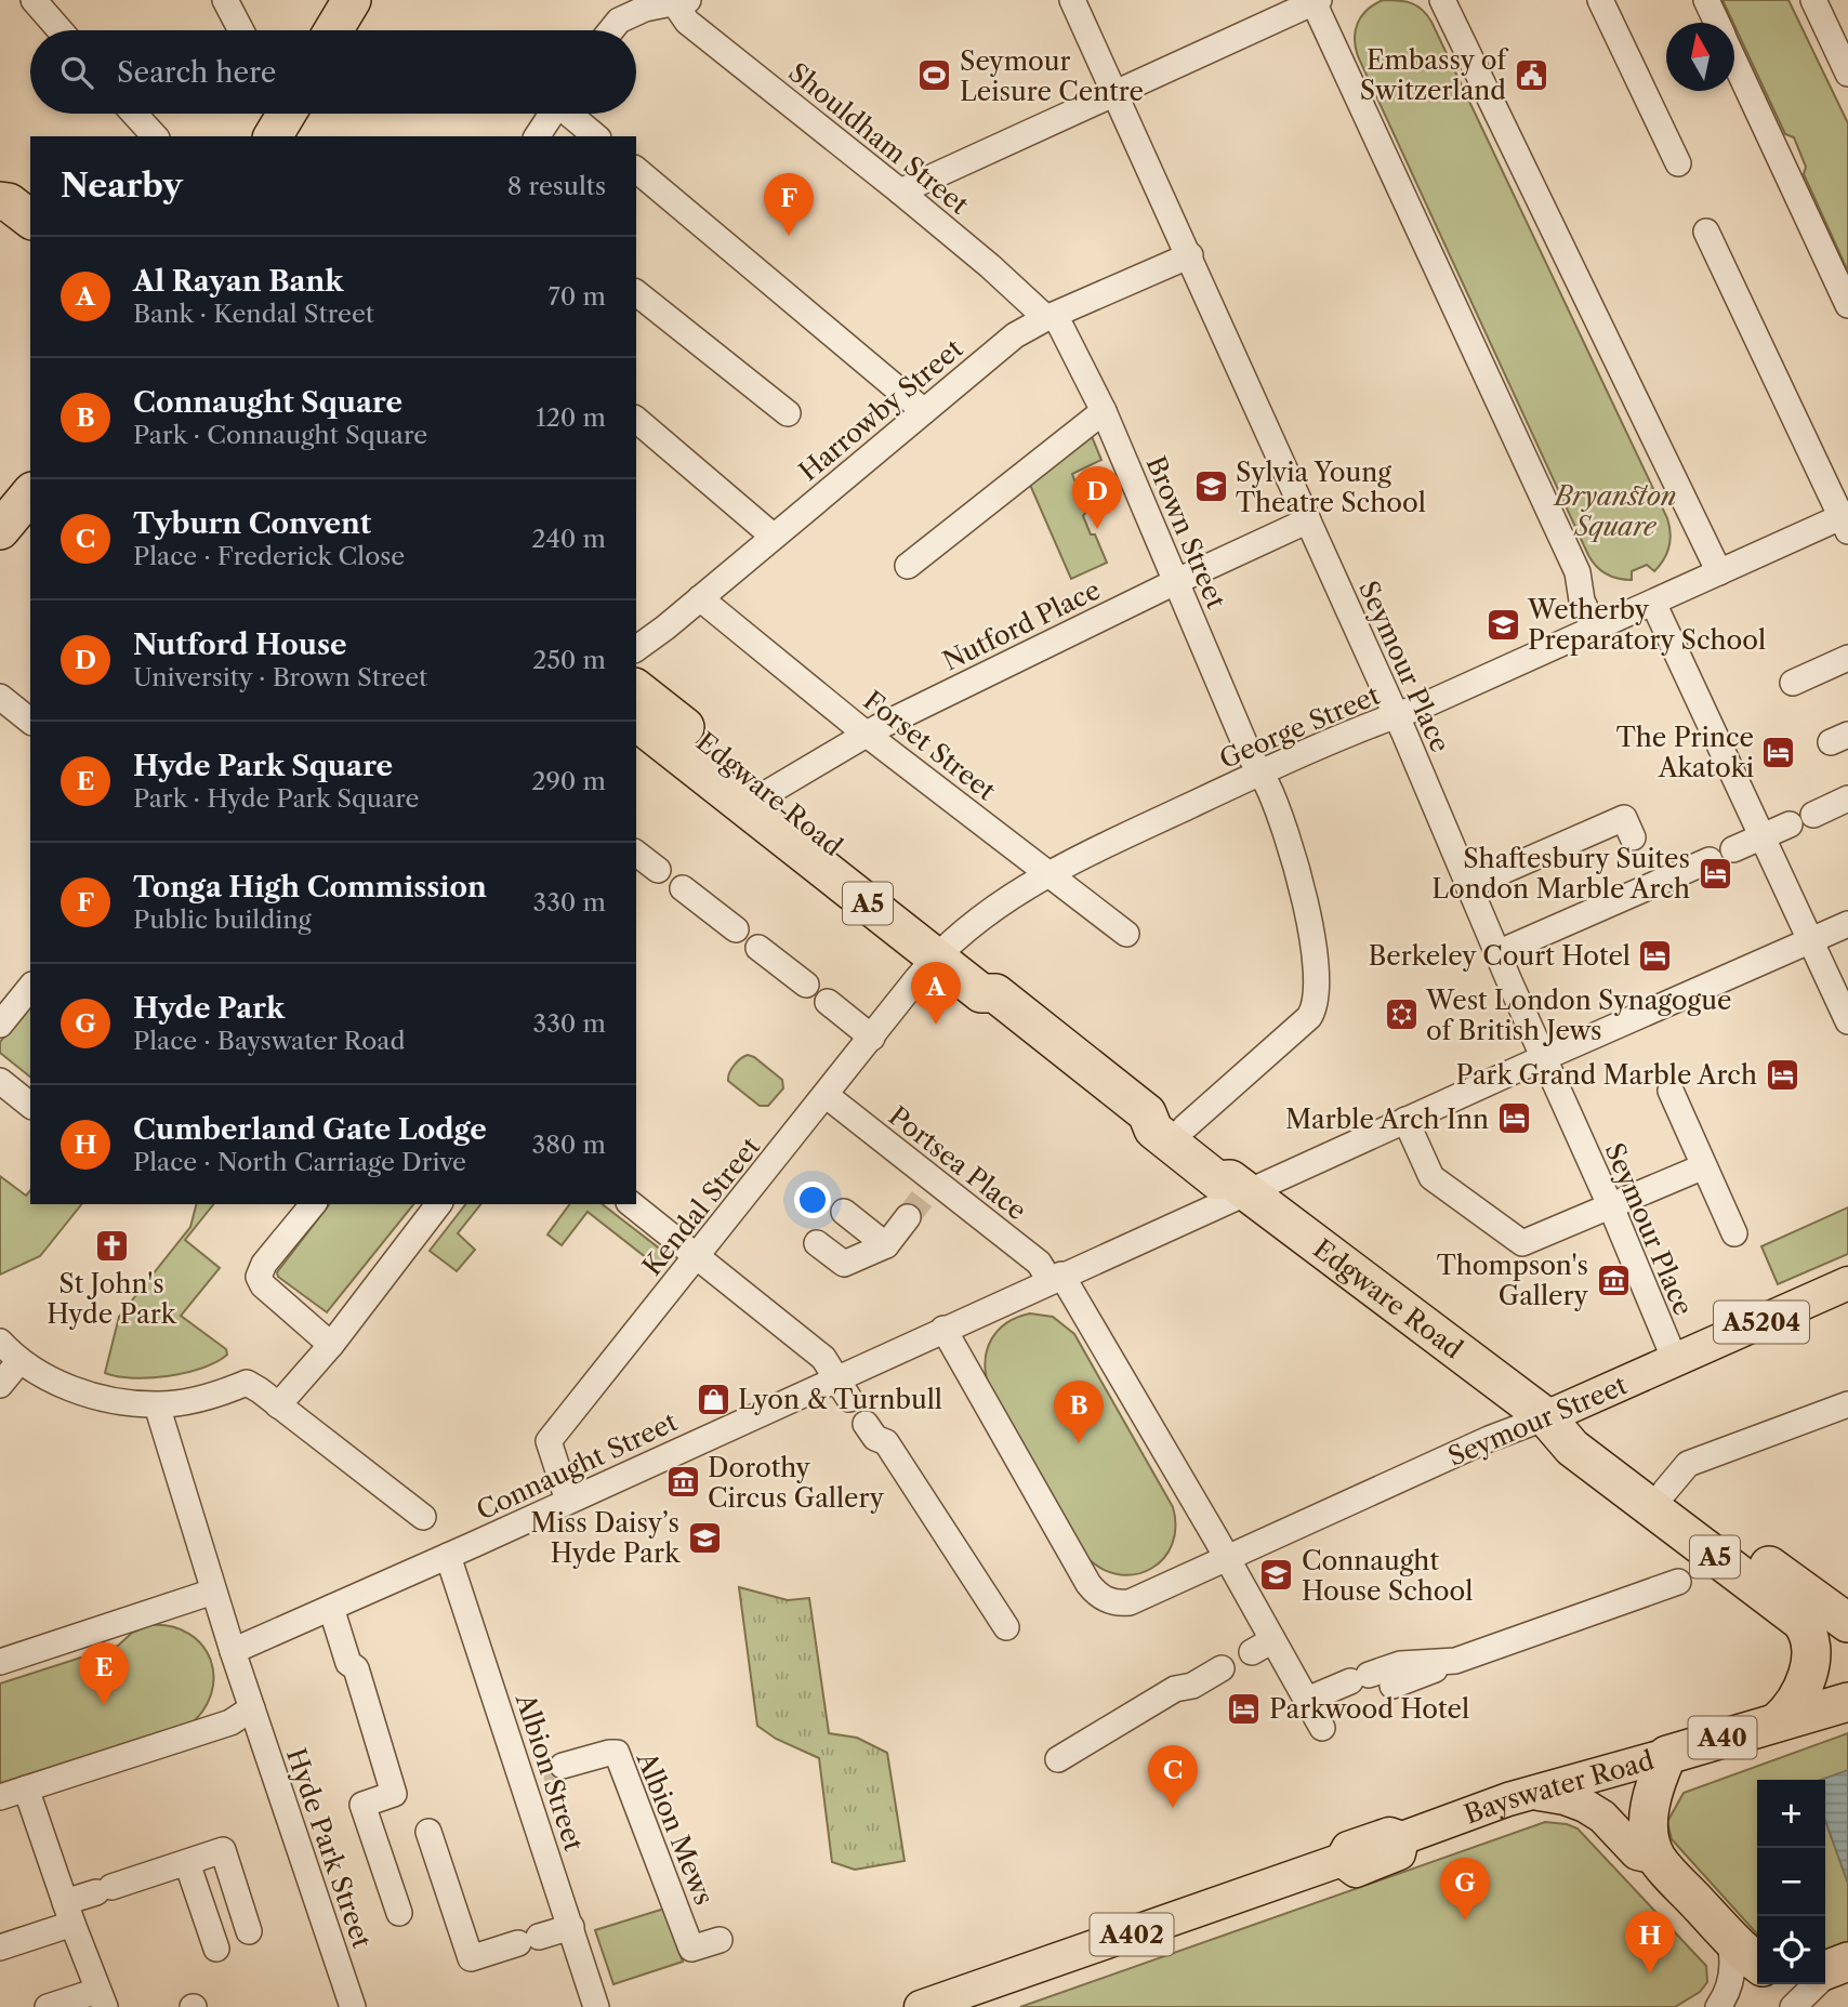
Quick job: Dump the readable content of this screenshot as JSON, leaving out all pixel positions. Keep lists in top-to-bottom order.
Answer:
{
  "streets": {
    "highway": [
      "Edgware Road",
      "A5",
      "A40",
      "Bayswater Road"
    ],
    "main road": ["A5204", "Seymour Street", "A402"],
    "street": [
      "Shouldham Street",
      "Harrowby Street",
      "Brown Street",
      "Nutford Place",
      "Seymour Place",
      "George Street",
      "Forset Street",
      "Portsea Place",
      "Kendal Street",
      "Connaught Street",
      "Albion Street",
      "Albion Mews",
      "Hyde Park Street"
    ]
  },
  "crossings": [
    ["Shouldham Street", "Harrowby Street"],
    ["Shouldham Street", "Brown Street"],
    ["Harrowby Street", "Brown Street"],
    ["Harrowby Street", "Seymour Place"],
    ["Harrowby Street", "Forset Street"],
    ["Brown Street", "Nutford Place"],
    ["Brown Street", "George Street"],
    ["Brown Street", "Edgware Road"],
    ["Nutford Place", "Seymour Place"],
    ["Nutford Place", "Forset Street"],
    ["Nutford Place", "Edgware Road"],
    ["Seymour Place", "George Street"],
    ["Seymour Place", "Seymour Street"],
    ["George Street", "Forset Street"],
    ["George Street", "Edgware Road"],
    ["George Street", "Kendal Street"],
    ["Edgware Road", "Kendal Street"],
    ["Edgware Road", "Seymour Street"],
    ["Edgware Road", "Bayswater Road"],
    ["Portsea Place", "Kendal Street"],
    ["Portsea Place", "Seymour Street"],
    ["Portsea Place", "Connaught Street"],
    ["Kendal Street", "Connaught Street"],
    ["Seymour Street", "Connaught Street"],
    ["Connaught Street", "Albion Street"],
    ["Connaught Street", "Hyde Park Street"],
    ["A40", "Bayswater Road"],
    ["A40", "A402"],
    ["Albion Street", "Albion Mews"],
    ["Bayswater Road", "A402"]
  ],
  "parks": ["Bryanston Square"],
  "places": {
    "public building": ["Embassy of Switzerland"],
    "sports": ["Seymour Leisure Centre"],
    "school or university": [
      "Sylvia Young Theatre School",
      "Wetherby Preparatory School",
      "Miss Daisy’s Hyde Park",
      "Connaught House School"
    ],
    "hotel": [
      "The Prince Akatoki",
      "Shaftesbury Suites London Marble Arch",
      "Berkeley Court Hotel",
      "Park Grand Marble Arch",
      "Marble Arch Inn",
      "Parkwood Hotel"
    ],
    "synagogue": ["West London Synagogue of British Jews"],
    "church": ["St John's Hyde Park"],
    "museum": ["Thompson's Gallery", "Dorothy Circus Gallery"],
    "shop": ["Lyon & Turnbull"]
  },
  "north": "top",
  "page": {
    "search": "Search here",
    "heading": ["Nearby", "8 results"],
    "pins": [
      "F",
      "D",
      "A",
      "B",
      "E",
      "C",
      "G",
      "H"
    ],
    "list": [
      {
        "mark": "A",
        "name": "Al Rayan Bank",
        "note": "Bank · Kendal Street",
        "value": "70 m"
      },
      {
        "mark": "B",
        "name": "Connaught Square",
        "note": "Park · Connaught Square",
        "value": "120 m"
      },
      {
        "mark": "C",
        "name": "Tyburn Convent",
        "note": "Place · Frederick Close",
        "value": "240 m"
      },
      {
        "mark": "D",
        "name": "Nutford House",
        "note": "University · Brown Street",
        "value": "250 m"
      },
      {
        "mark": "E",
        "name": "Hyde Park Square",
        "note": "Park · Hyde Park Square",
        "value": "290 m"
      },
      {
        "mark": "F",
        "name": "Tonga High Commission",
        "note": "Public building",
        "value": "330 m"
      },
      {
        "mark": "G",
        "name": "Hyde Park",
        "note": "Place · Bayswater Road",
        "value": "330 m"
      },
      {
        "mark": "H",
        "name": "Cumberland Gate Lodge",
        "note": "Place · North Carriage Drive",
        "value": "380 m"
      }
    ],
    "map_buttons": ["+", "−"]
  }
}
